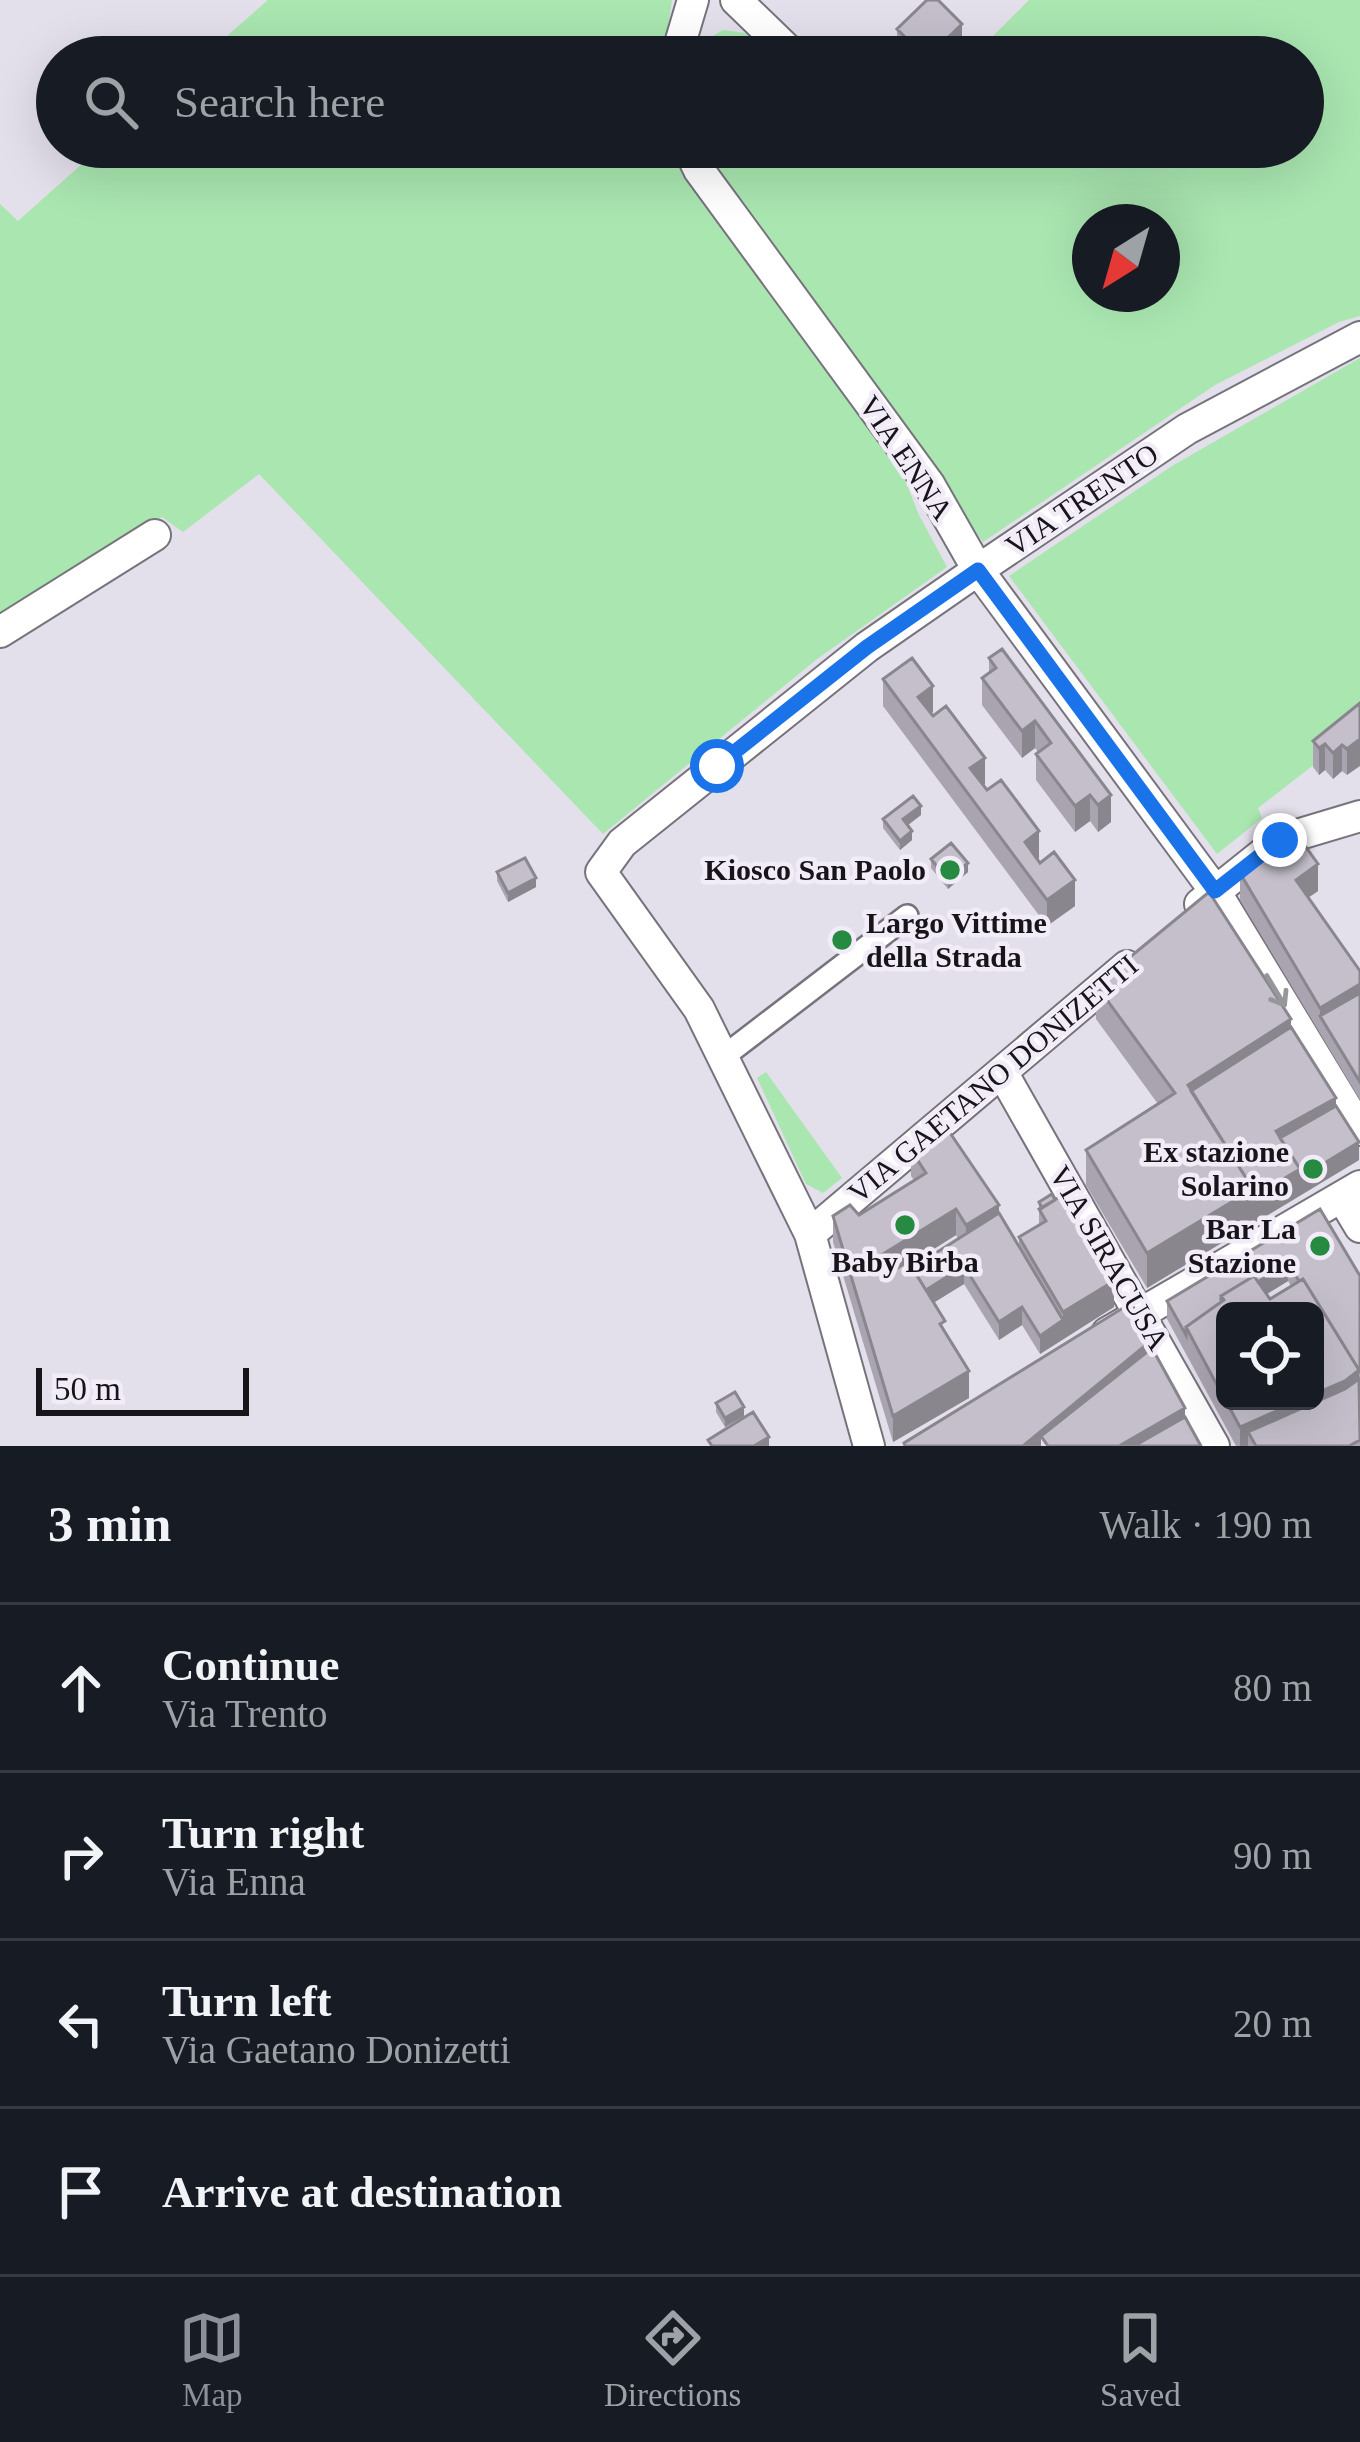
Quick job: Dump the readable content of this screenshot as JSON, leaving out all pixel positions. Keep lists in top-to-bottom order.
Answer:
{
  "streets": {
    "street": [
      "VIA ENNA",
      "VIA TRENTO",
      "VIA GAETANO DONIZETTI",
      "VIA SIRACUSA"
    ]
  },
  "crossings": [
    ["VIA ENNA", "VIA TRENTO"],
    ["VIA GAETANO DONIZETTI", "VIA SIRACUSA"]
  ],
  "places": [
    "Kiosco San Paolo",
    "Largo Vittime della Strada",
    "Ex stazione Solarino",
    "Baby Birba",
    "Bar La Stazione"
  ],
  "scale_bar": "50 m",
  "north": "bottom left",
  "page": {
    "search": "Search here",
    "scale": "50 m",
    "heading": ["3 min", "Walk · 190 m"],
    "list": [
      ["Continue", "Via Trento", "80 m"],
      ["Turn right", "Via Enna", "90 m"],
      ["Turn left", "Via Gaetano Donizetti", "20 m"],
      "Arrive at destination"
    ],
    "nav": ["Map", "Directions", "Saved"]
  }
}
